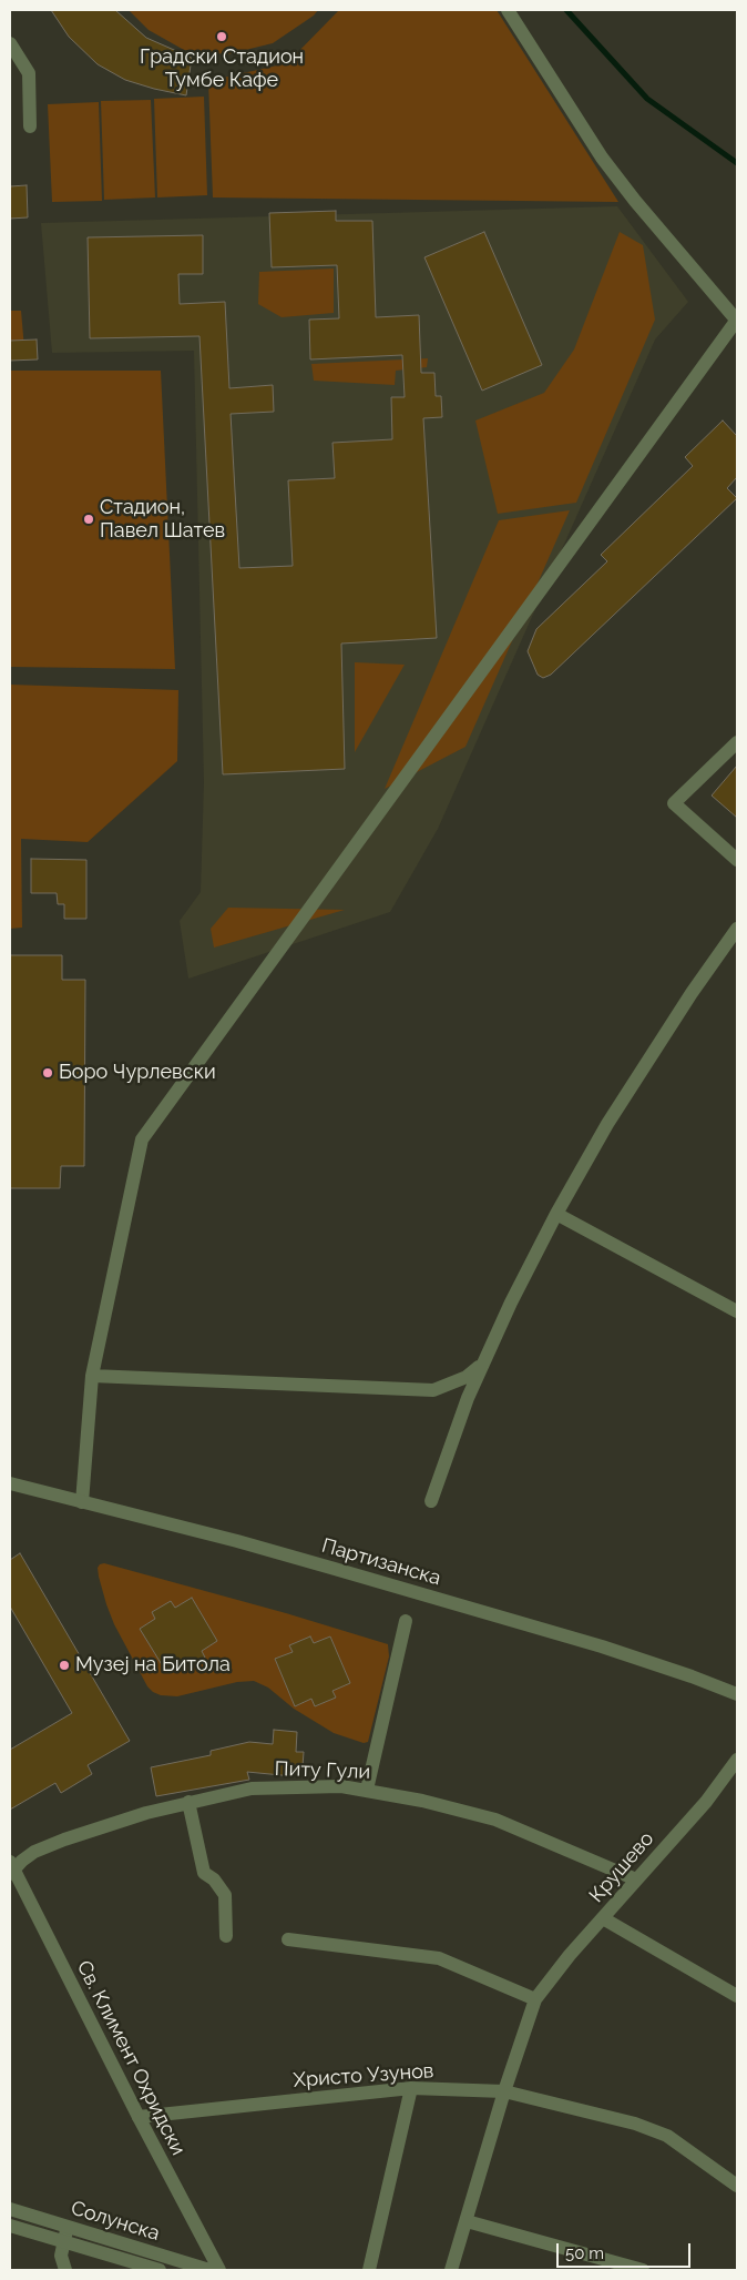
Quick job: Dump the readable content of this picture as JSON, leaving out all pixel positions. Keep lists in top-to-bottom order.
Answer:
{
  "streets": {
    "street": [
      "Партизанска",
      "Питу Гули",
      "Крушево",
      "Св. Климент Охридски",
      "Христо Узунов",
      "Солунска"
    ]
  },
  "crossings": [
    ["Питу Гули", "Крушево"],
    ["Питу Гули", "Св. Климент Охридски"],
    ["Крушево", "Христо Узунов"],
    ["Св. Климент Охридски", "Христо Узунов"]
  ],
  "places": [
    "Градски Стадион Тумбе Кафе",
    "Стадион, Павел Шатев",
    "Боро Чурлевски",
    "Музеј на Битола"
  ],
  "scale_bar": "50 m"
}
